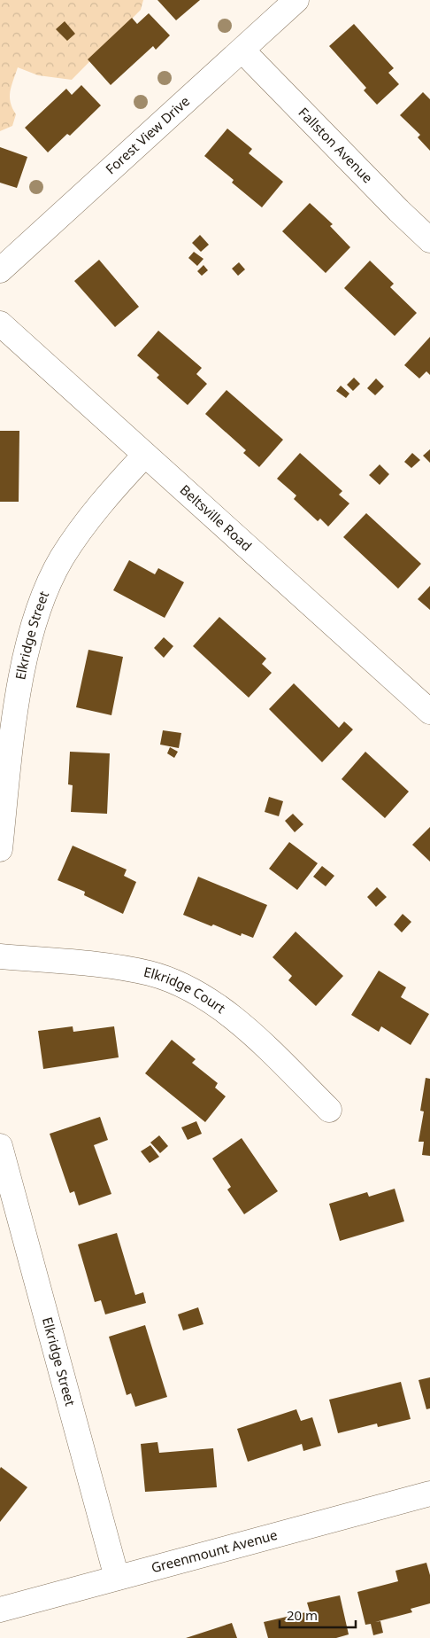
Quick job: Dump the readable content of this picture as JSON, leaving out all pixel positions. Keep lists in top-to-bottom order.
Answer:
{
  "streets": {
    "street": [
      "Forest View Drive",
      "Fallston Avenue",
      "Beltsville Road",
      "Elkridge Street",
      "Elkridge Court",
      "Greenmount Avenue"
    ]
  },
  "crossings": [
    ["Forest View Drive", "Fallston Avenue"],
    ["Beltsville Road", "Elkridge Street"],
    ["Elkridge Street", "Greenmount Avenue"]
  ],
  "scale_bar": "20 m"
}
